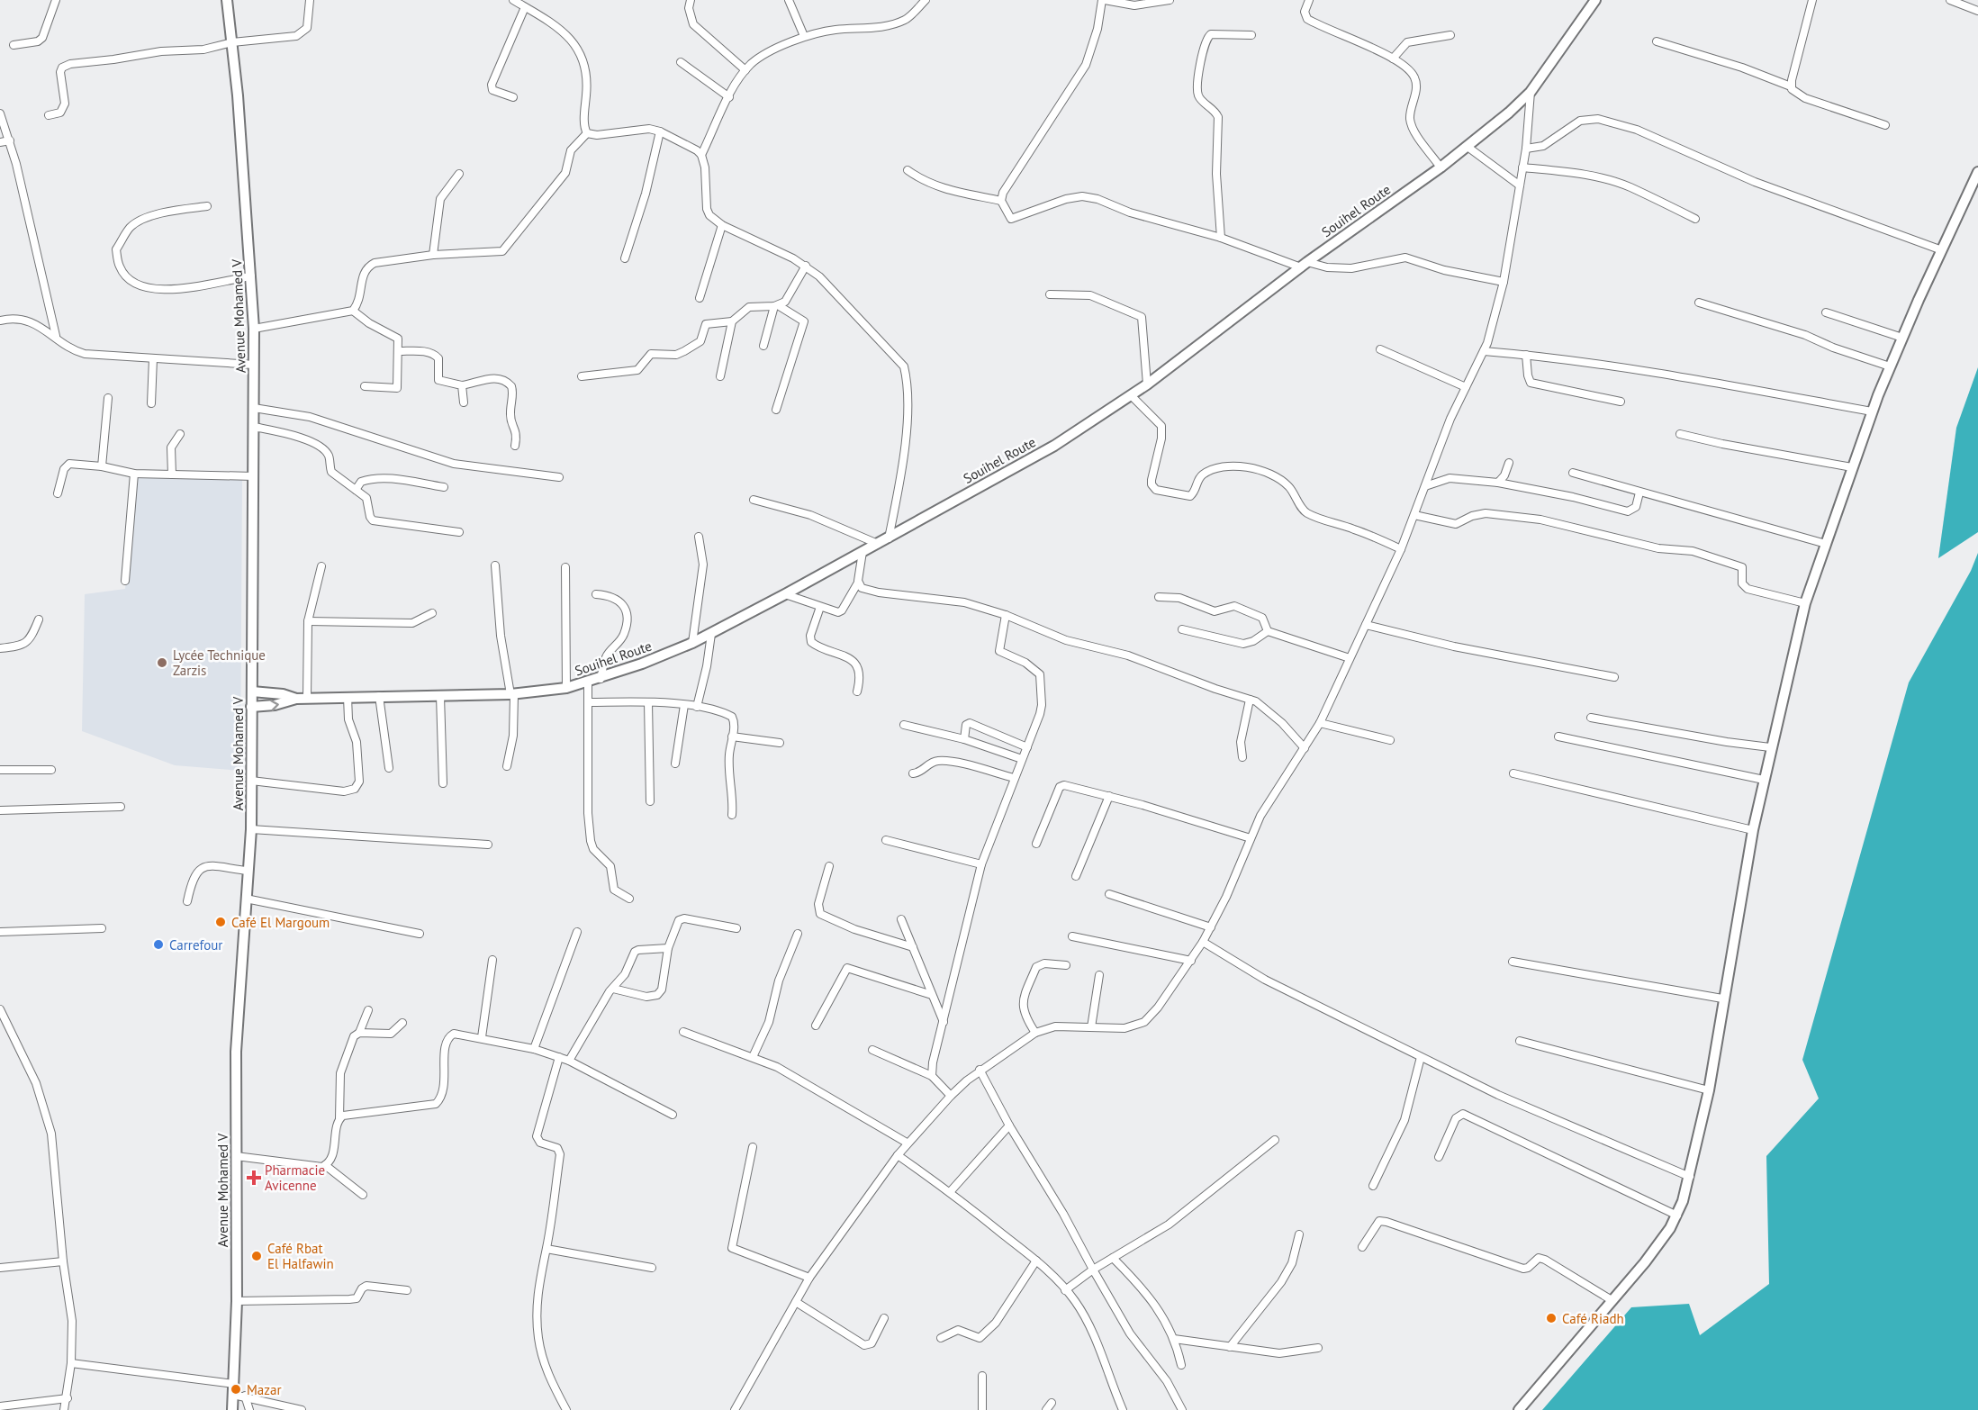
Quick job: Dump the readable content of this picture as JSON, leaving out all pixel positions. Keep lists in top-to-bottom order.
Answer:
{
  "streets": {
    "main road": ["Souihel Route", "Avenue Mohamed V"]
  },
  "places": {
    "other": [
      "Lycée Technique Zarzis",
      "Café El Margoum",
      "Carrefour",
      "Café Rbat El Halfawin",
      "Café Riadh",
      "Mazar"
    ],
    "health": ["Pharmacie Avicenne"]
  }
}
